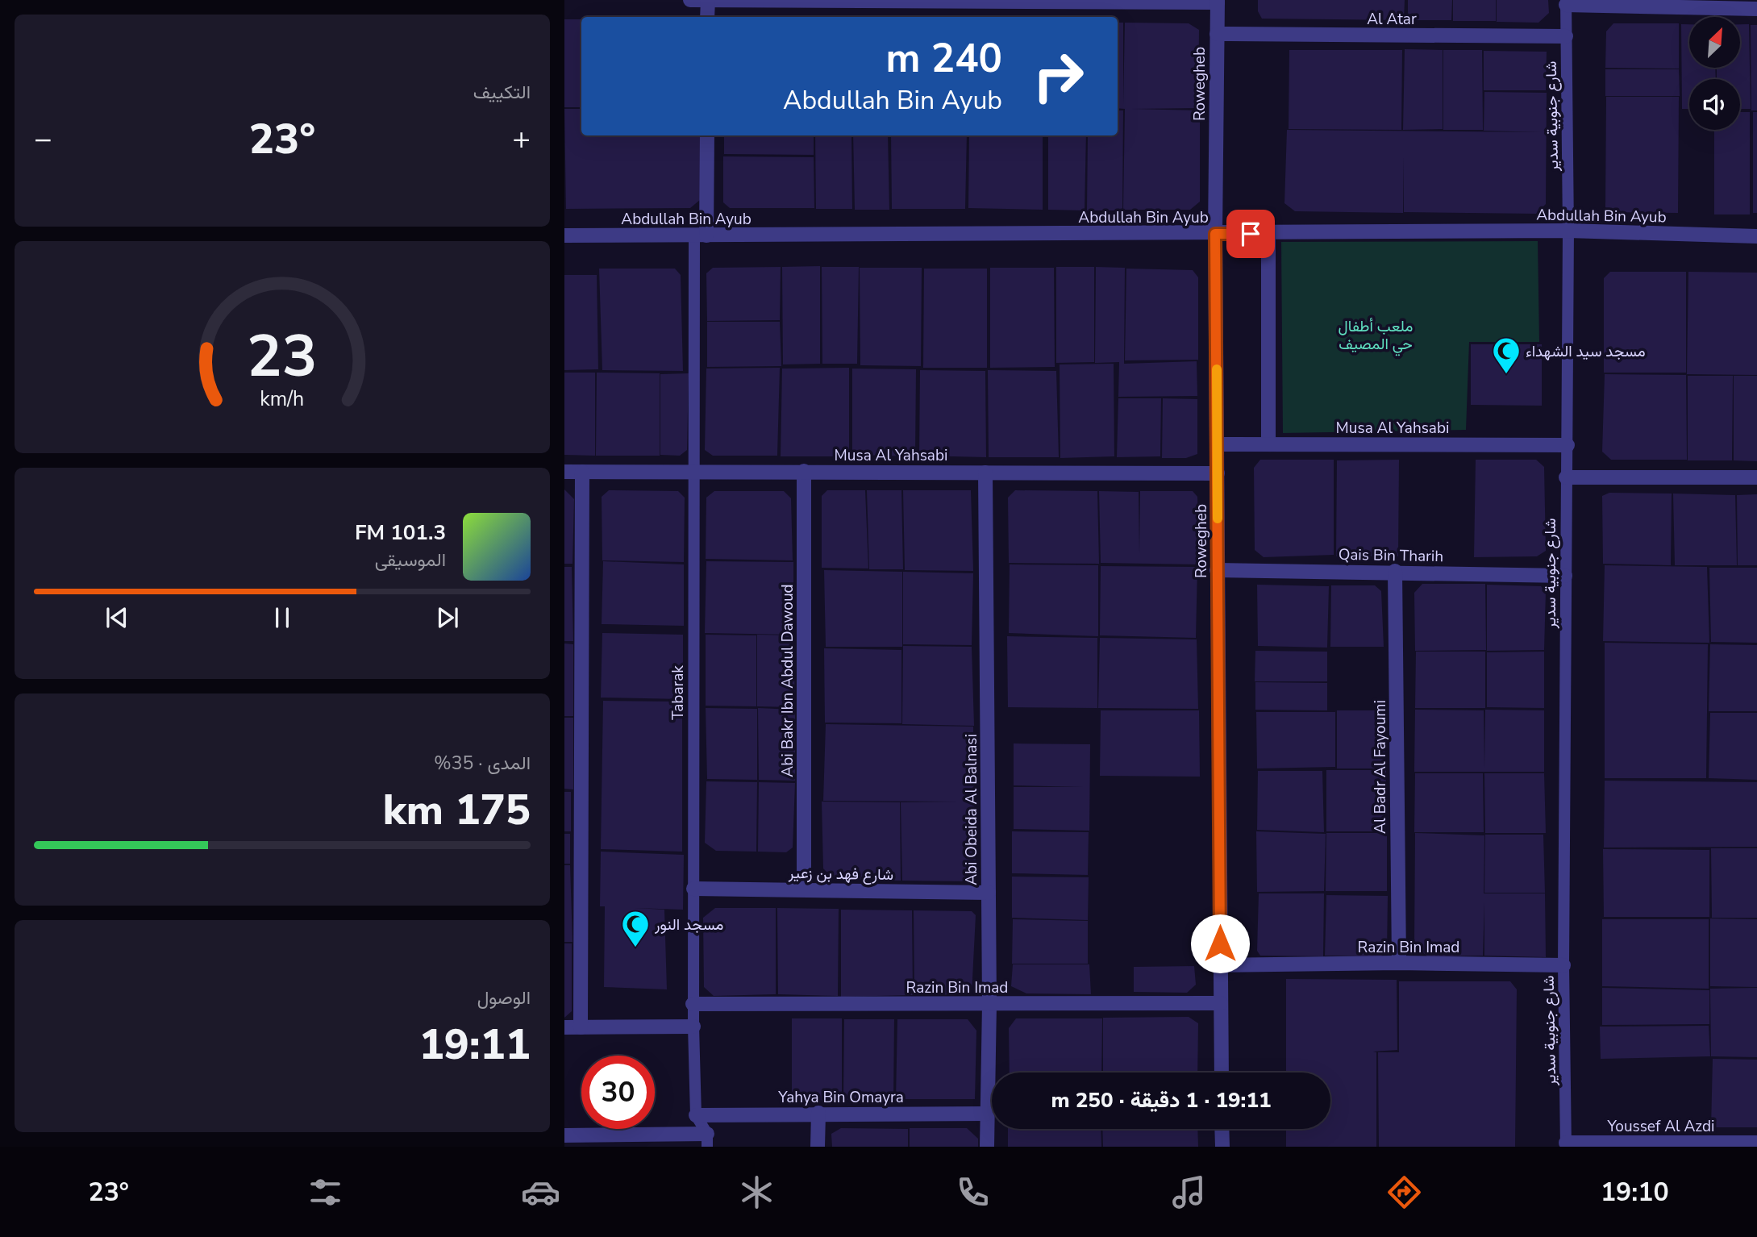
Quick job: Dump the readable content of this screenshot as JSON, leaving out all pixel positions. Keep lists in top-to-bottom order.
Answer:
{
  "streets": {
    "street": [
      "Al Atar",
      "Rowegheb",
      "Abdullah Bin Ayub",
      "Musa Al Yahsabi",
      "Qais Bin Tharih",
      "Abi Bakr Ibn Abdul Dawoud",
      "Tabarak",
      "Al Badr Al Fayoumi",
      "Abi Obeida Al Balnasi",
      "شارع فهد بن زعير",
      "Razin Bin Imad",
      "Yahya Bin Omayra",
      "Youssef Al Azdi"
    ],
    "lane": ["شارع جنوبية سدير"]
  },
  "crossings": [
    ["Al Atar", "Rowegheb"],
    ["Al Atar", "شارع جنوبية سدير"],
    ["Rowegheb", "Abdullah Bin Ayub"],
    ["Rowegheb", "Musa Al Yahsabi"],
    ["Rowegheb", "Qais Bin Tharih"],
    ["Rowegheb", "Razin Bin Imad"],
    ["شارع جنوبية سدير", "Abdullah Bin Ayub"],
    ["شارع جنوبية سدير", "Musa Al Yahsabi"],
    ["شارع جنوبية سدير", "Qais Bin Tharih"],
    ["شارع جنوبية سدير", "Razin Bin Imad"],
    ["شارع جنوبية سدير", "Youssef Al Azdi"],
    ["Abdullah Bin Ayub", "Tabarak"],
    ["Musa Al Yahsabi", "Abi Bakr Ibn Abdul Dawoud"],
    ["Musa Al Yahsabi", "Tabarak"],
    ["Musa Al Yahsabi", "Abi Obeida Al Balnasi"],
    ["Qais Bin Tharih", "Al Badr Al Fayoumi"],
    ["Abi Bakr Ibn Abdul Dawoud", "شارع فهد بن زعير"],
    ["Tabarak", "شارع فهد بن زعير"],
    ["Tabarak", "Razin Bin Imad"],
    ["Tabarak", "Yahya Bin Omayra"],
    ["Al Badr Al Fayoumi", "Razin Bin Imad"],
    ["Abi Obeida Al Balnasi", "شارع فهد بن زعير"],
    ["Abi Obeida Al Balnasi", "Razin Bin Imad"],
    ["Abi Obeida Al Balnasi", "Yahya Bin Omayra"]
  ],
  "parks": ["ملعب أطفال حي المصيف"],
  "places": {
    "mosque": ["مسجد سيد الشهداء", "مسجد النور"]
  },
  "north": "top right",
  "page": {
    "tile": [
      "التكييف",
      ["المدى · 35%", "175 km"],
      ["الوصول", "19:11"]
    ],
    "turn": ["240 m", "Abdullah Bin Ayub"],
    "heat": ["−", "23°", "+"],
    "song": ["101.3 FM", "الموسيقى"],
    "limit": "30",
    "trip": "19:11 · 1 دقيقة · 250 m",
    "tabs": ["19:10", "23°"],
    "gauge": ["23", "km/h"]
  }
}
